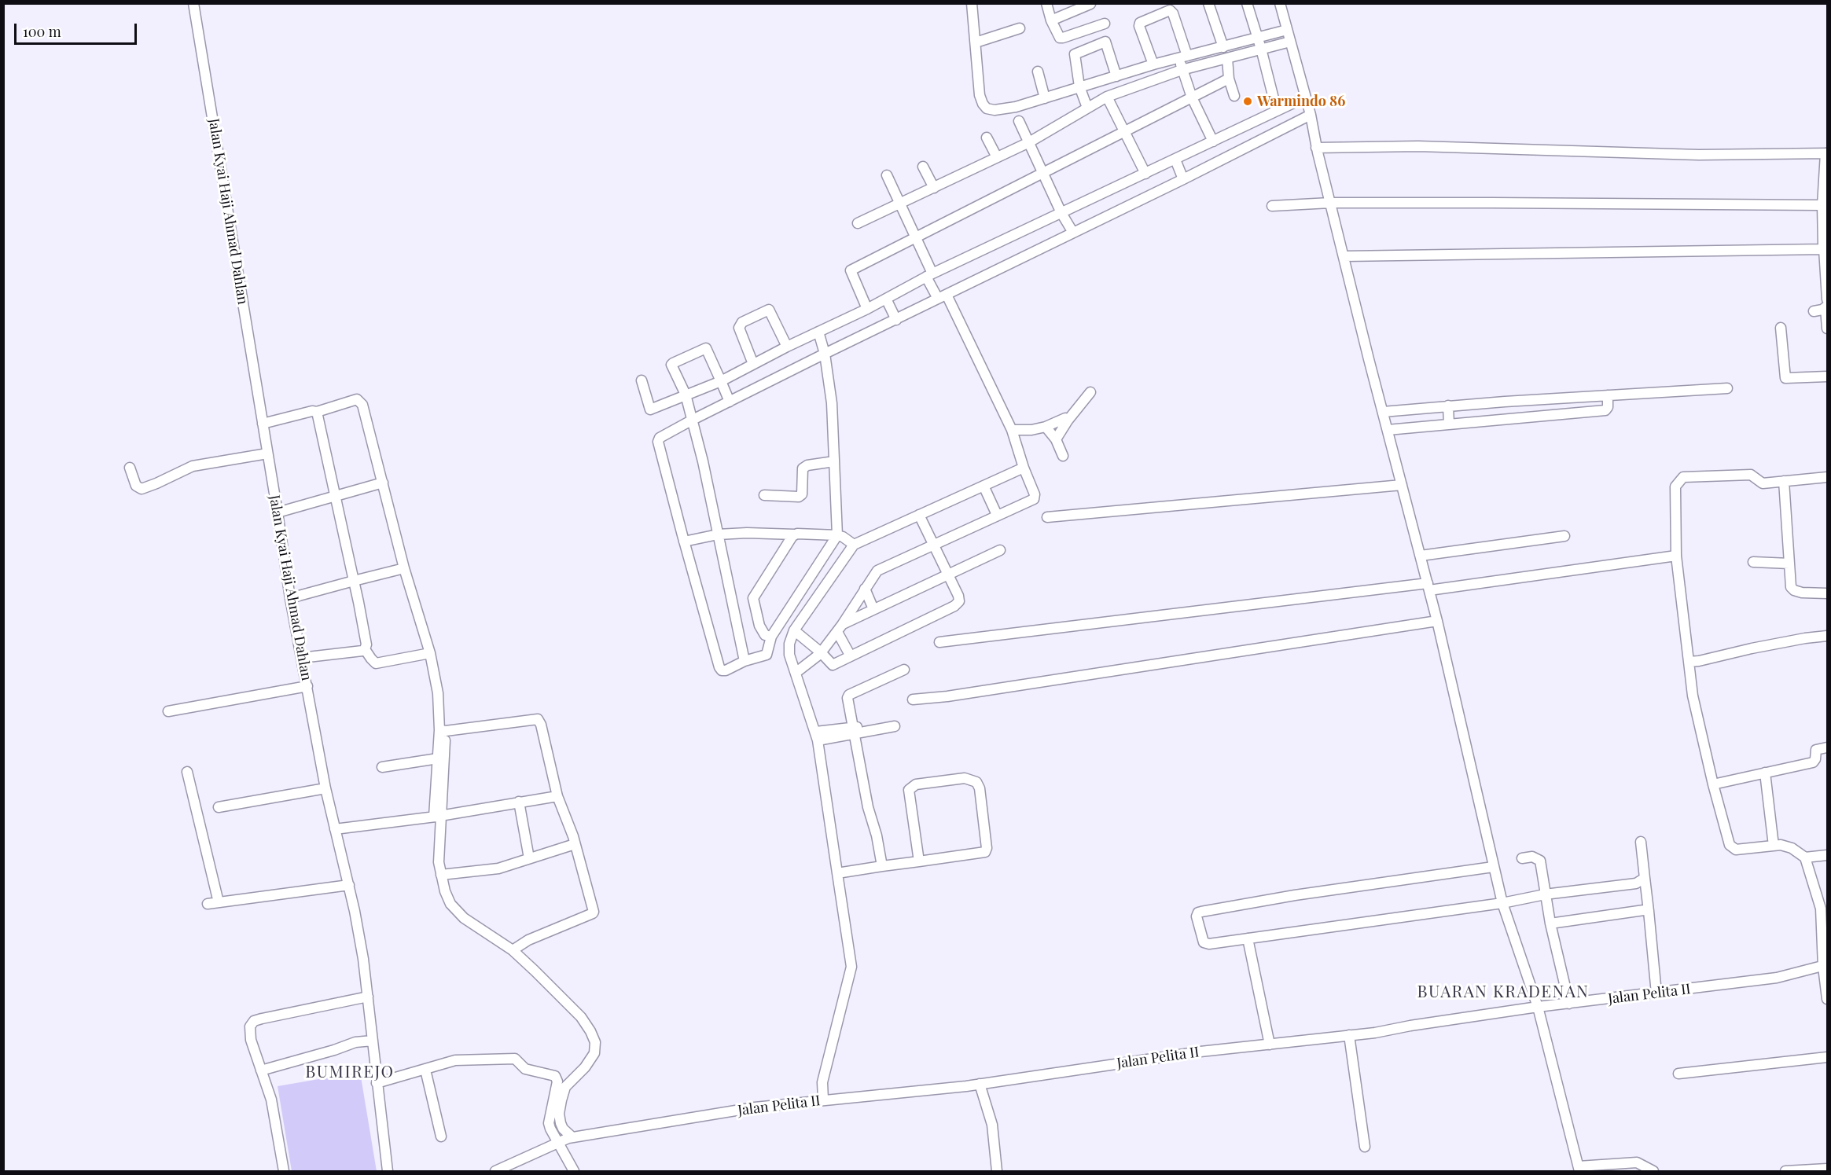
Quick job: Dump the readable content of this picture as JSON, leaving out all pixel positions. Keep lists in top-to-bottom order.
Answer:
{
  "streets": {
    "street": ["Jalan Kyai Haji Ahmad Dahlan", "Jalan Pelita II"]
  },
  "districts": ["BUARAN KRADENAN", "BUMIREJO"],
  "places": ["Warmindo 86"],
  "scale_bar": "100 m"
}
